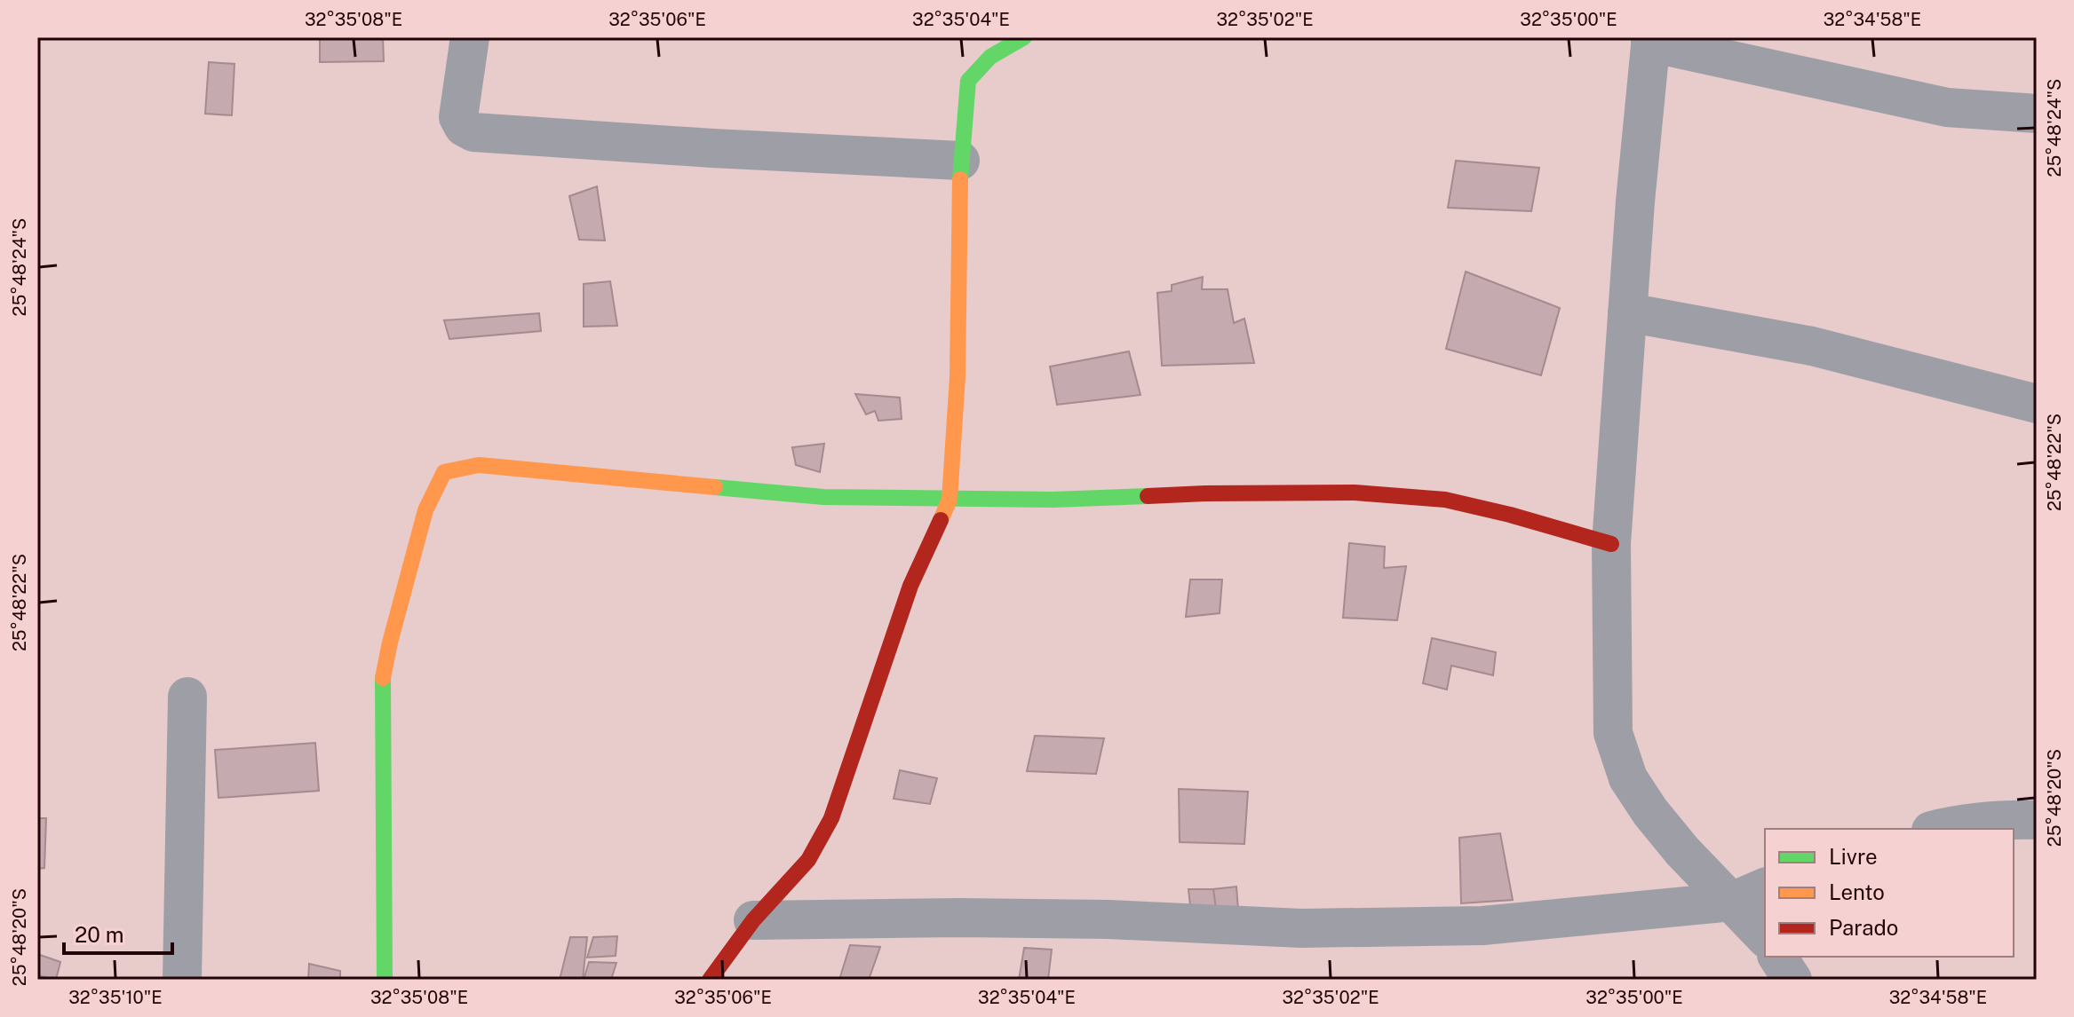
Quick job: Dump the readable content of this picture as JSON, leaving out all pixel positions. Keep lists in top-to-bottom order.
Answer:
{
  "legend": ["Livre", "Lento", "Parado"],
  "scale_bar": "20 m",
  "coordinates": [
    "32°35'08\"E",
    "32°35'06\"E",
    "32°35'04\"E",
    "32°35'02\"E",
    "32°35'00\"E",
    "32°34'58\"E",
    "25°48'24\"S",
    "25°48'22\"S",
    "25°48'20\"S",
    "32°35'10\"E"
  ]
}
